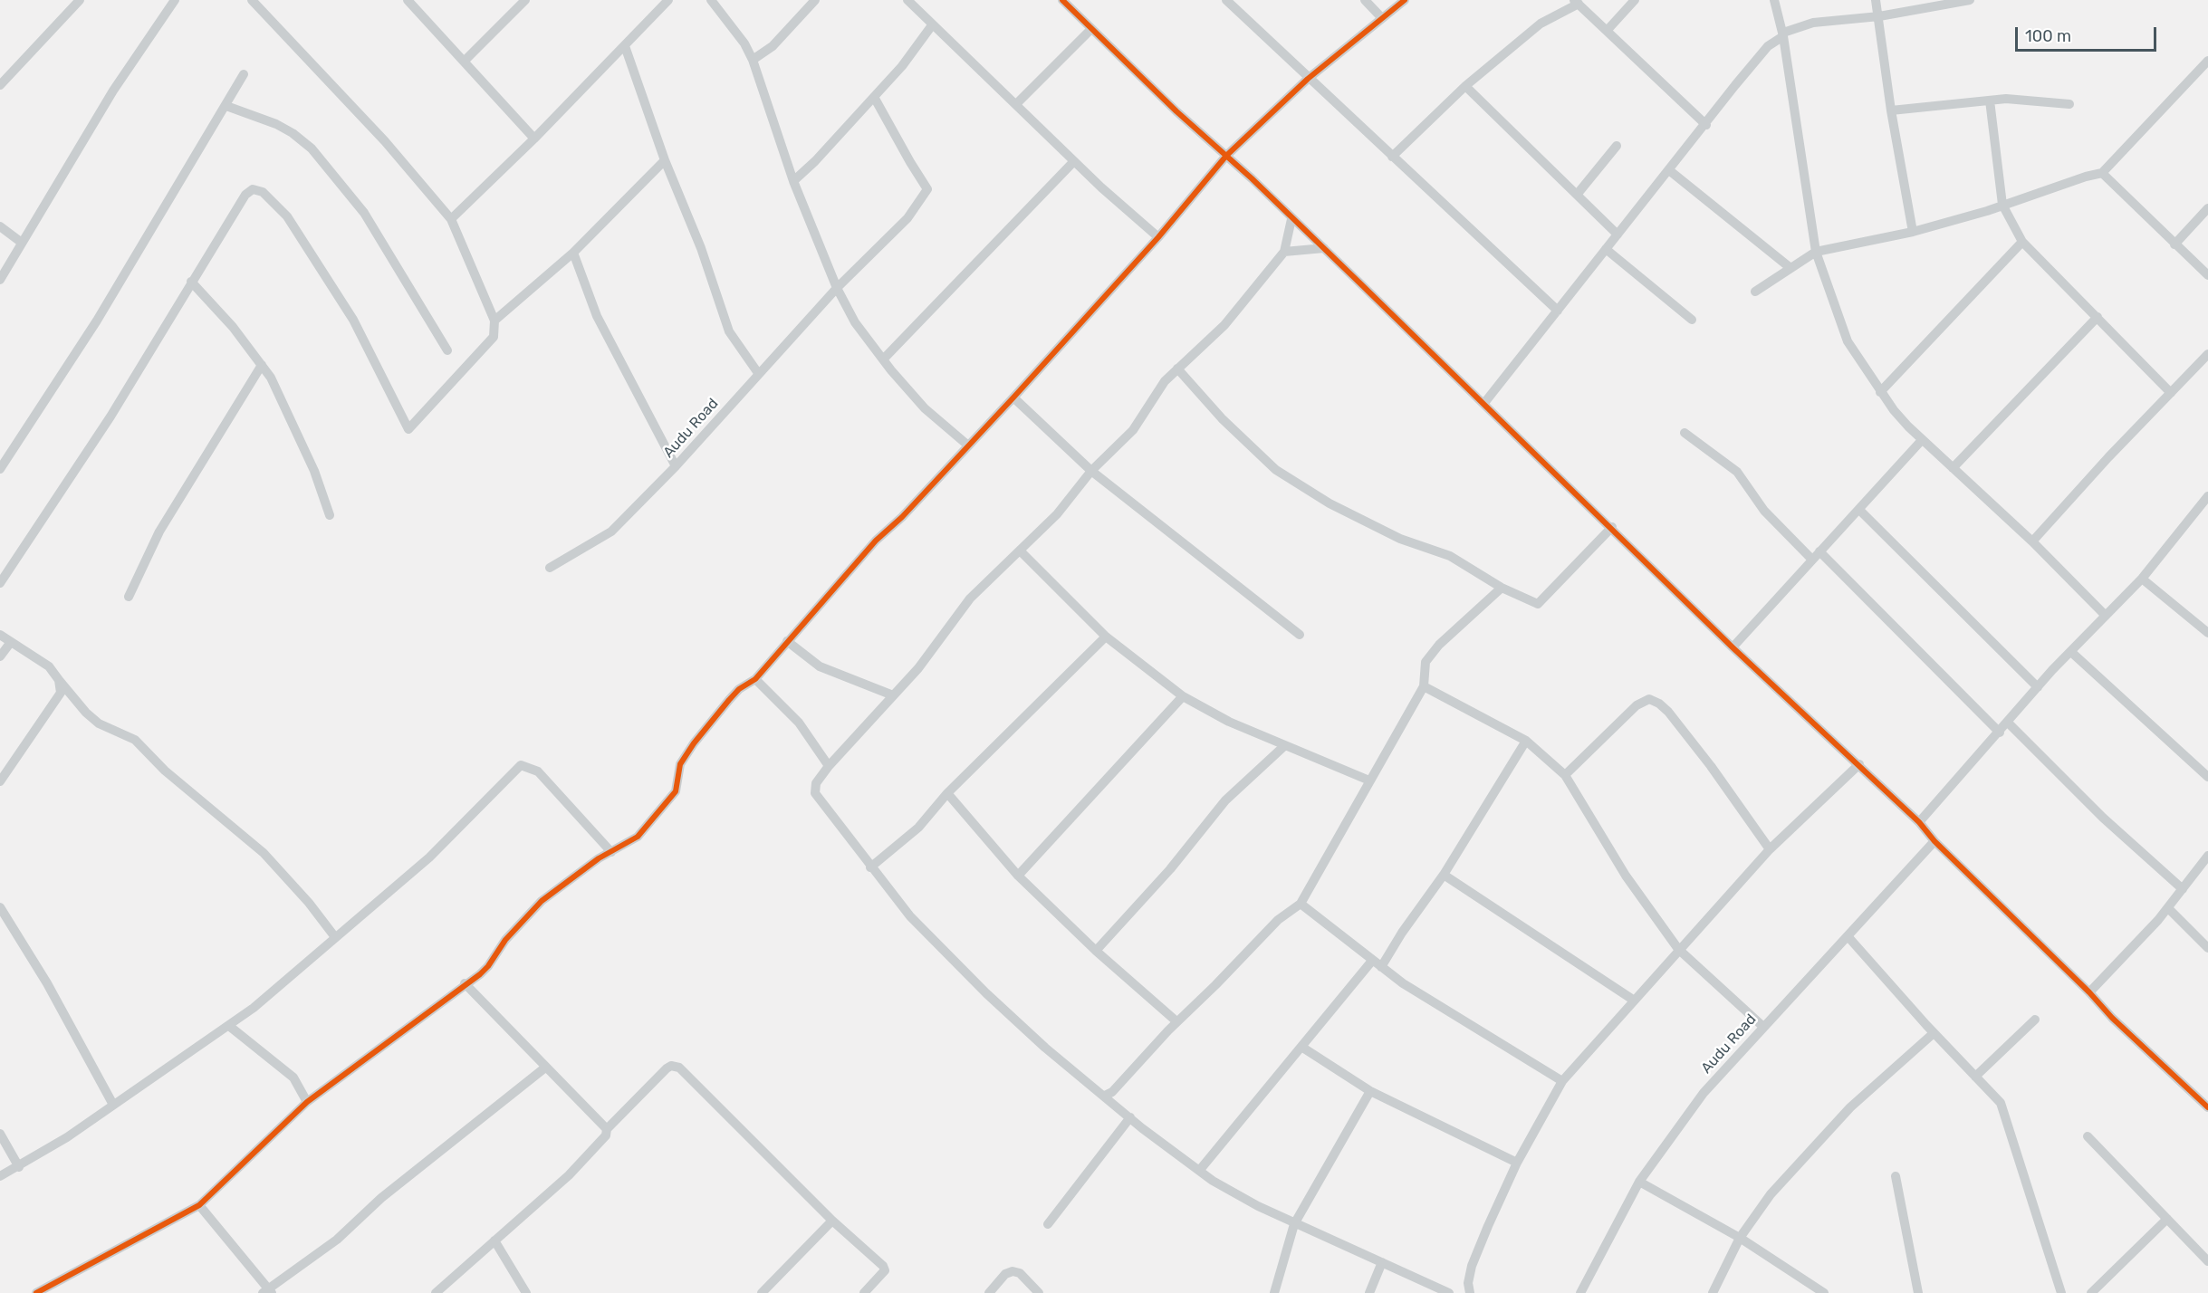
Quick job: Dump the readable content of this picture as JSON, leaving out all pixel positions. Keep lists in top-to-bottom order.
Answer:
{
  "streets": {
    "street": ["Audu Road"]
  },
  "scale_bar": "100 m"
}
